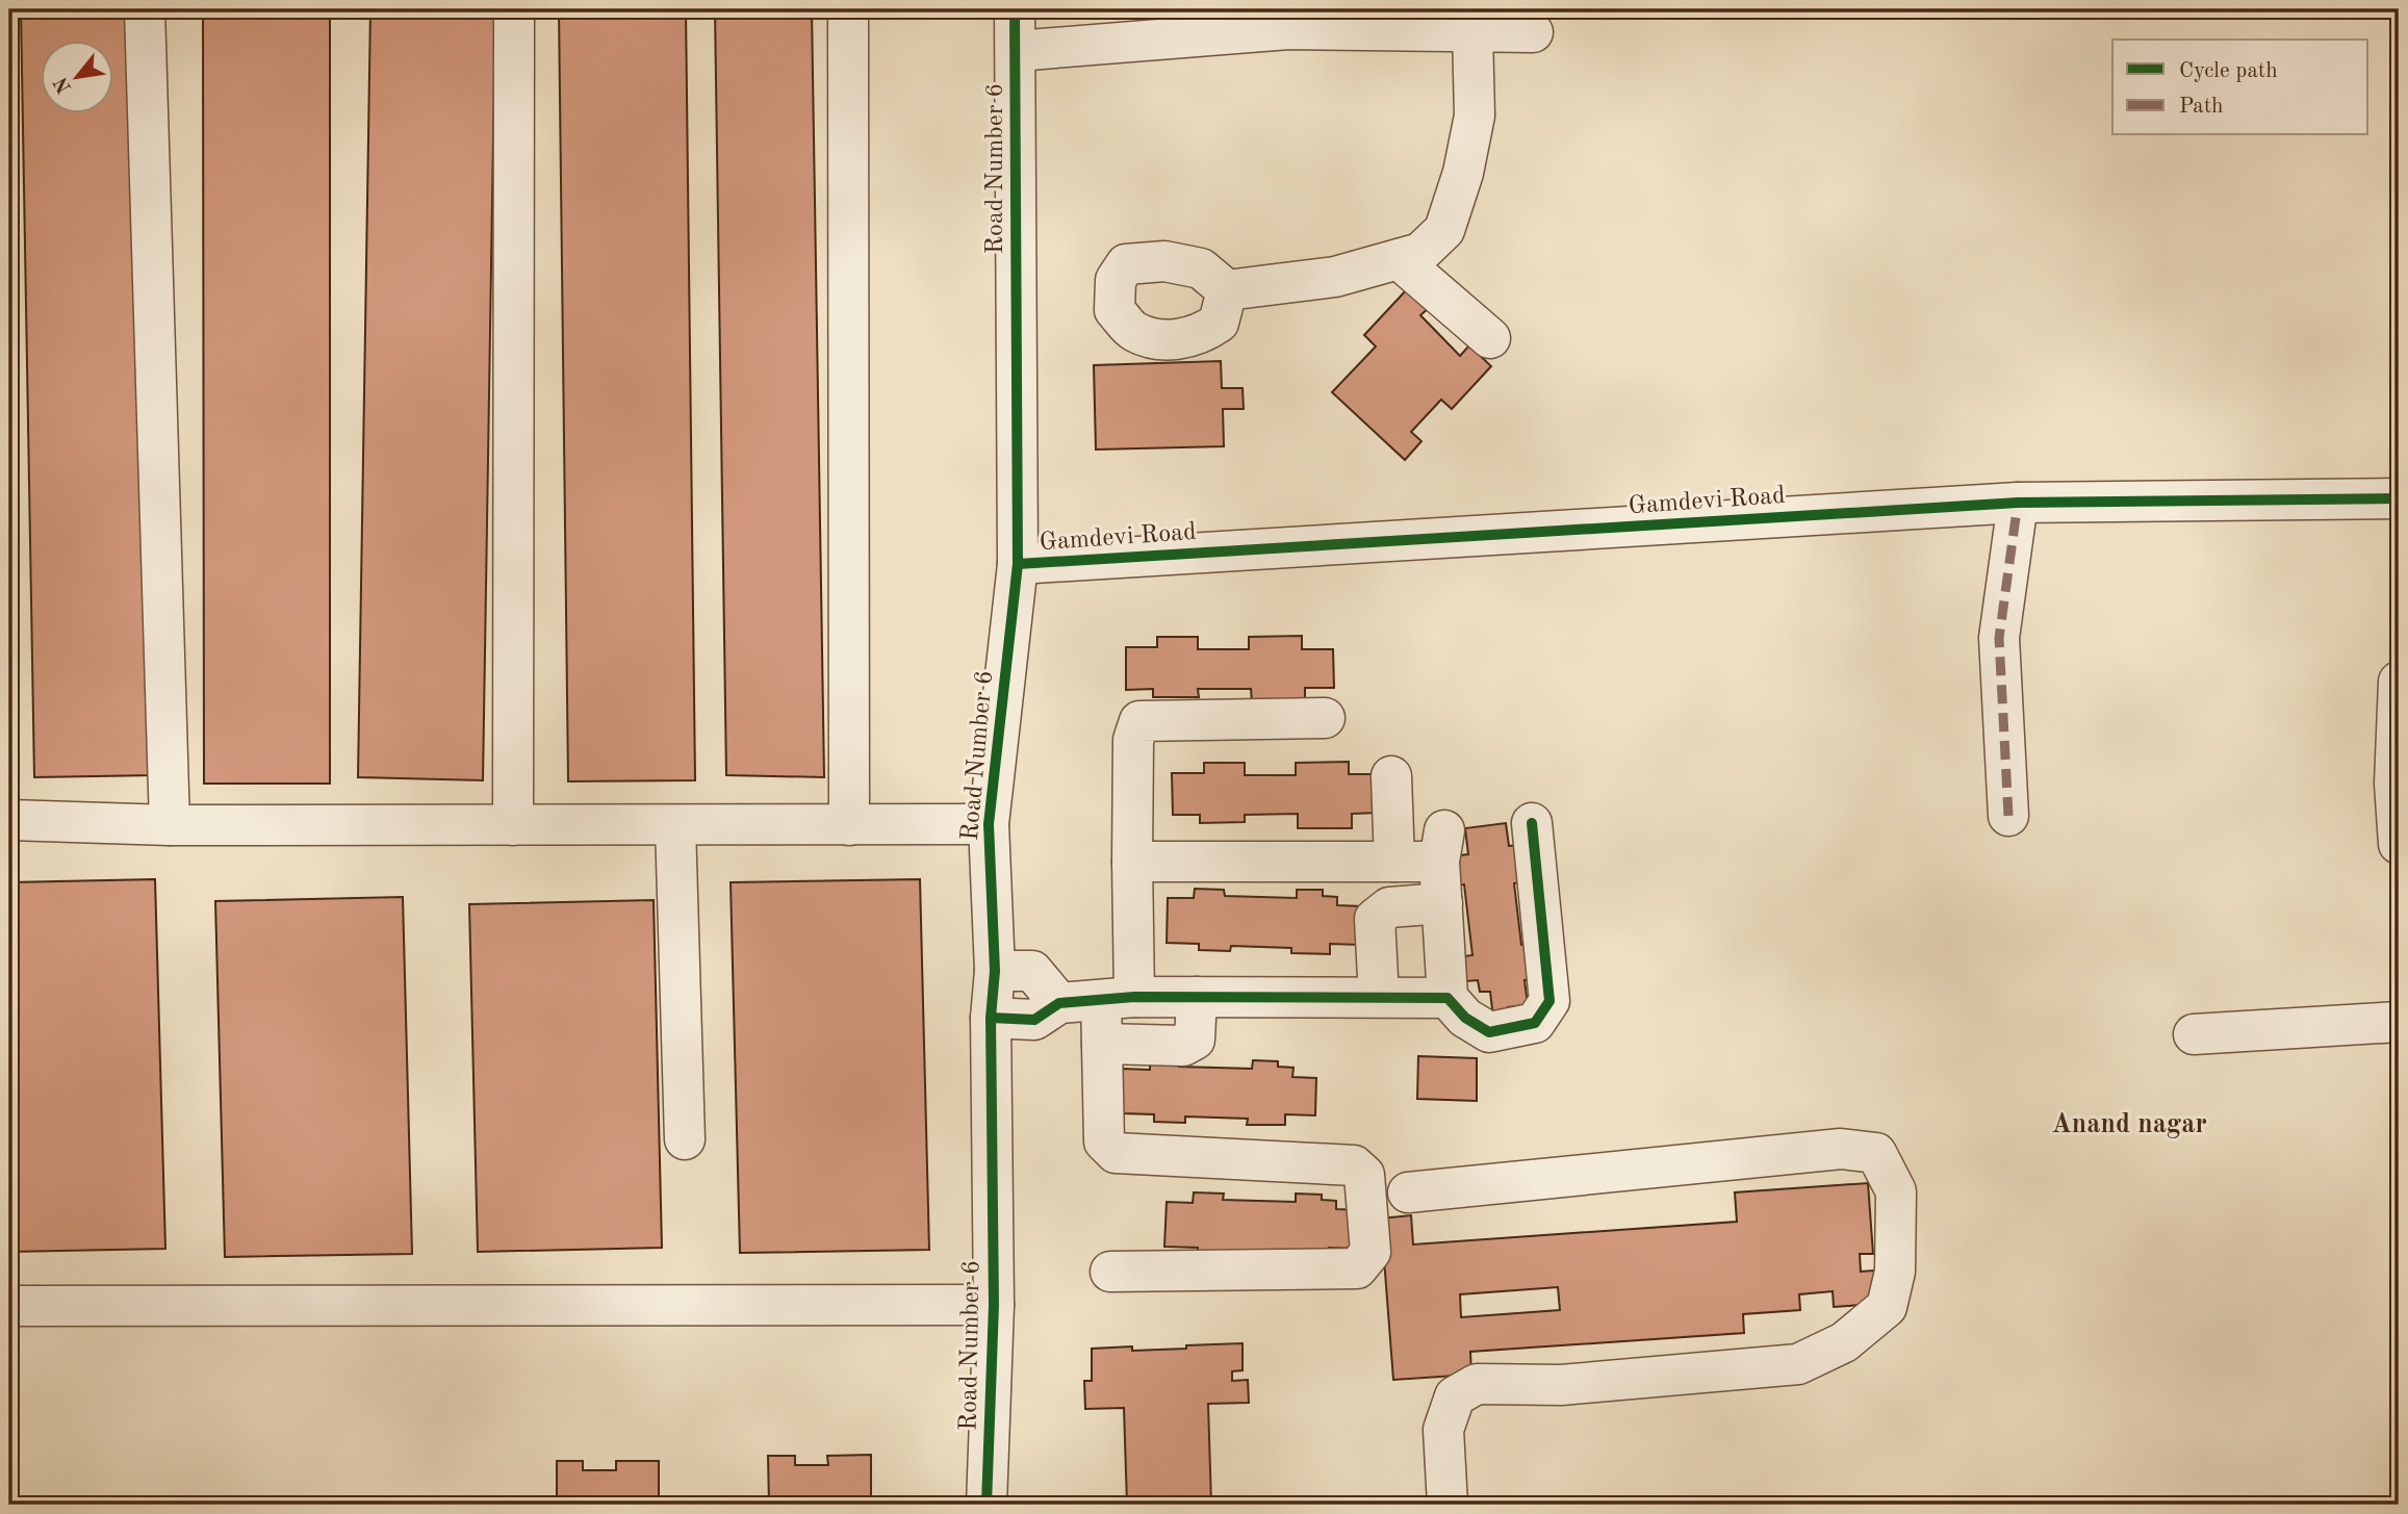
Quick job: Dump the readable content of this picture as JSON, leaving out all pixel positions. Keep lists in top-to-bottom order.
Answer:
{
  "streets": {
    "street": ["Road Number 6", "Gamdevi Road"]
  },
  "crossings": [
    ["Road Number 6", "Gamdevi Road"]
  ],
  "districts": ["Anand nagar"],
  "legend": ["Cycle path", "Path"],
  "north": "bottom left"
}
